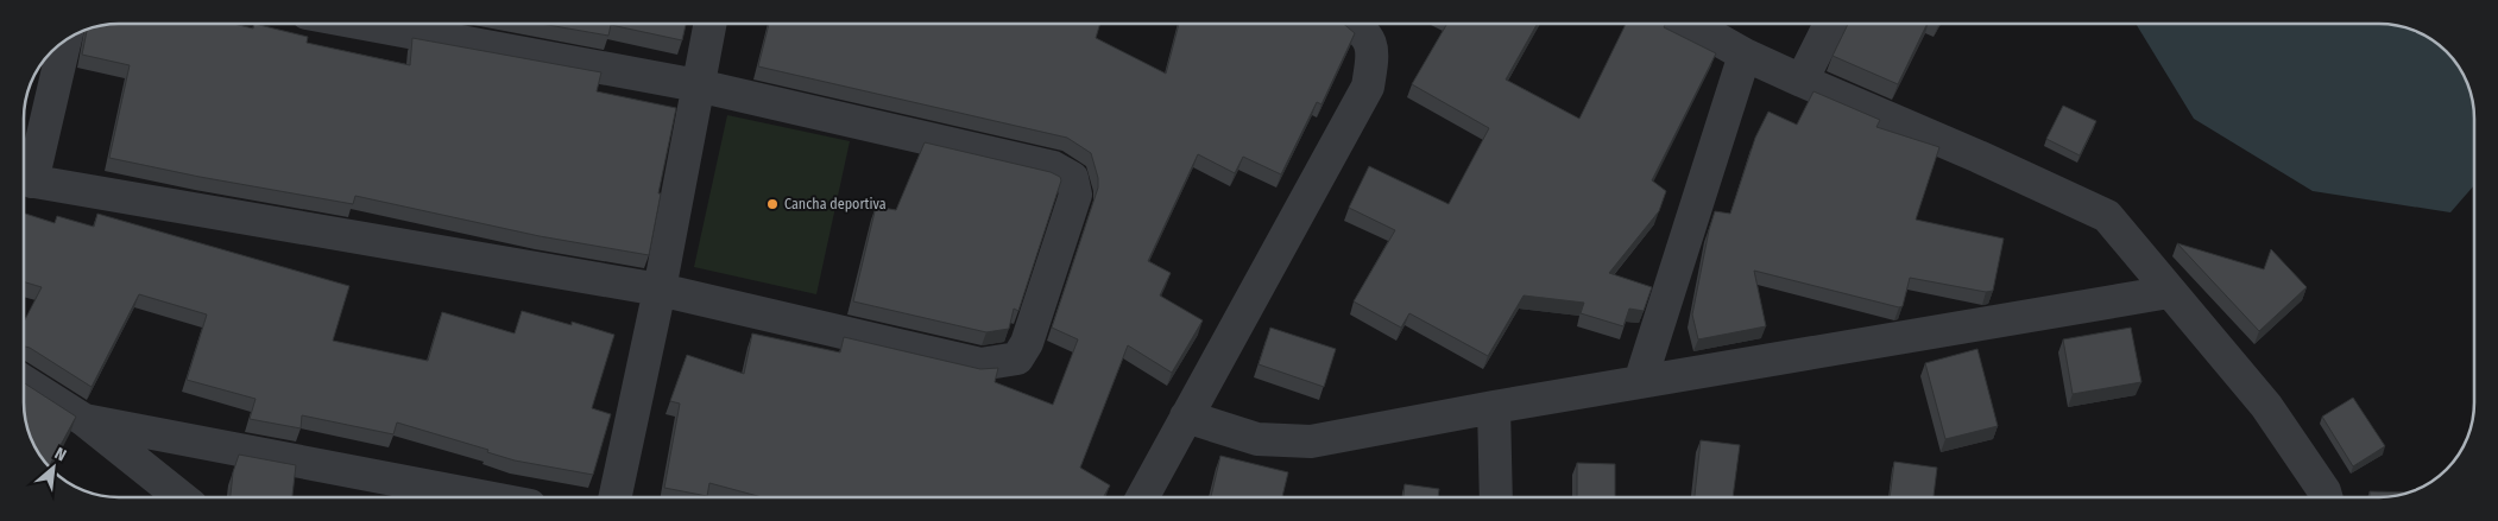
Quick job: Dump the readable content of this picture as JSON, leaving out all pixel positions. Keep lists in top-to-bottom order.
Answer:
{
  "places": ["Cancha deportiva"],
  "north": "top right"
}
